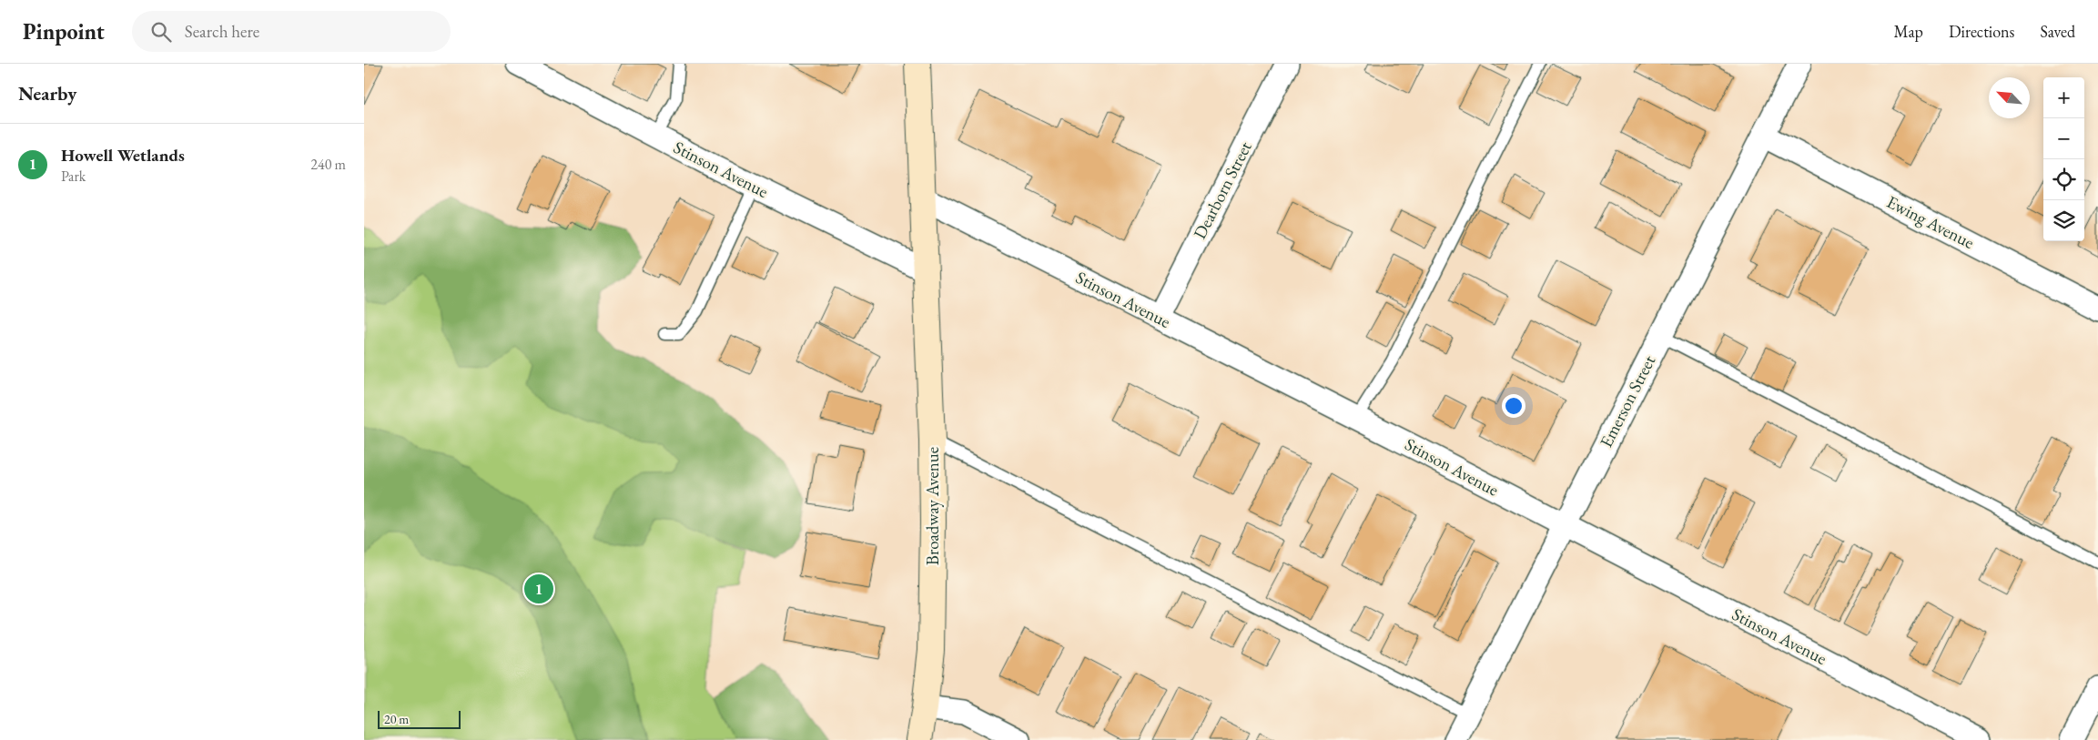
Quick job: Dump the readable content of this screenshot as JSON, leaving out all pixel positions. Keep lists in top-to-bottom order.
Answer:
{
  "streets": {
    "main road": ["Broadway Avenue"],
    "street": [
      "Stinson Avenue",
      "Dearborn Street",
      "Ewing Avenue",
      "Emerson Street"
    ]
  },
  "crossings": [
    ["Stinson Avenue", "Dearborn Street"],
    ["Stinson Avenue", "Emerson Street"],
    ["Stinson Avenue", "Broadway Avenue"],
    ["Ewing Avenue", "Emerson Street"]
  ],
  "scale_bar": "20 m",
  "north": "top left",
  "page": {
    "header": "Pinpoint",
    "search": "Search here",
    "nav": ["Map", "Directions", "Saved"],
    "heading": "Nearby",
    "map_buttons": ["+", "−"],
    "list": [
      {
        "mark": "1",
        "name": "Howell Wetlands",
        "note": "Park",
        "value": "240 m"
      }
    ],
    "pins": "1",
    "scale": "20 m"
  }
}
